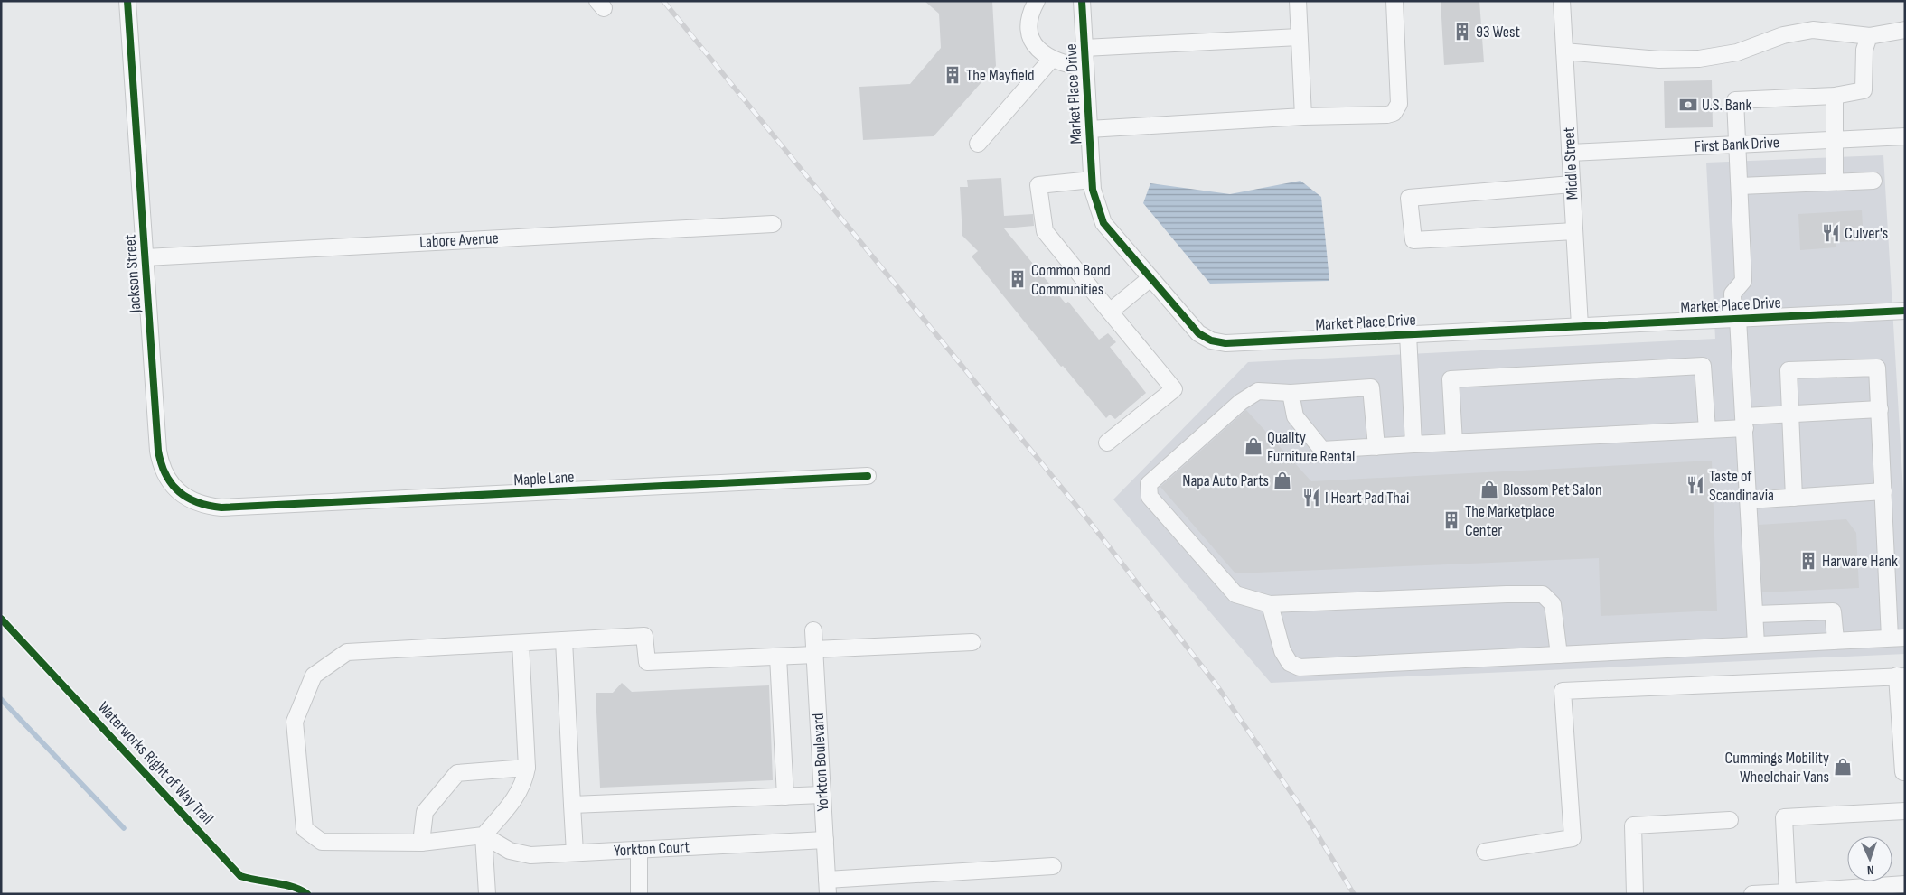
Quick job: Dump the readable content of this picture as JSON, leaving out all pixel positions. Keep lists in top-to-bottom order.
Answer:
{
  "streets": {
    "street": [
      "Market Place Drive",
      "First Bank Drive",
      "Middle Street",
      "Labore Avenue",
      "Jackson Street",
      "Maple Lane",
      "Yorkton Boulevard",
      "Yorkton Court"
    ],
    "cycle path": ["Waterworks Right of Way Trail"]
  },
  "crossings": [
    ["Market Place Drive", "Middle Street"],
    ["First Bank Drive", "Middle Street"],
    ["Labore Avenue", "Jackson Street"],
    ["Jackson Street", "Maple Lane"],
    ["Yorkton Boulevard", "Yorkton Court"]
  ],
  "places": {
    "building": [
      "93 West",
      "The Mayfield",
      "Common Bond Communities",
      "The Marketplace Center",
      "Harware Hank"
    ],
    "bank": ["U.S. Bank"],
    "restaurant": ["Culver's", "Taste of Scandinavia", "I Heart Pad Thai"],
    "shop": [
      "Quality Furniture Rental",
      "Napa Auto Parts",
      "Blossom Pet Salon",
      "Cummings Mobility Wheelchair Vans"
    ]
  },
  "north": "bottom"
}
